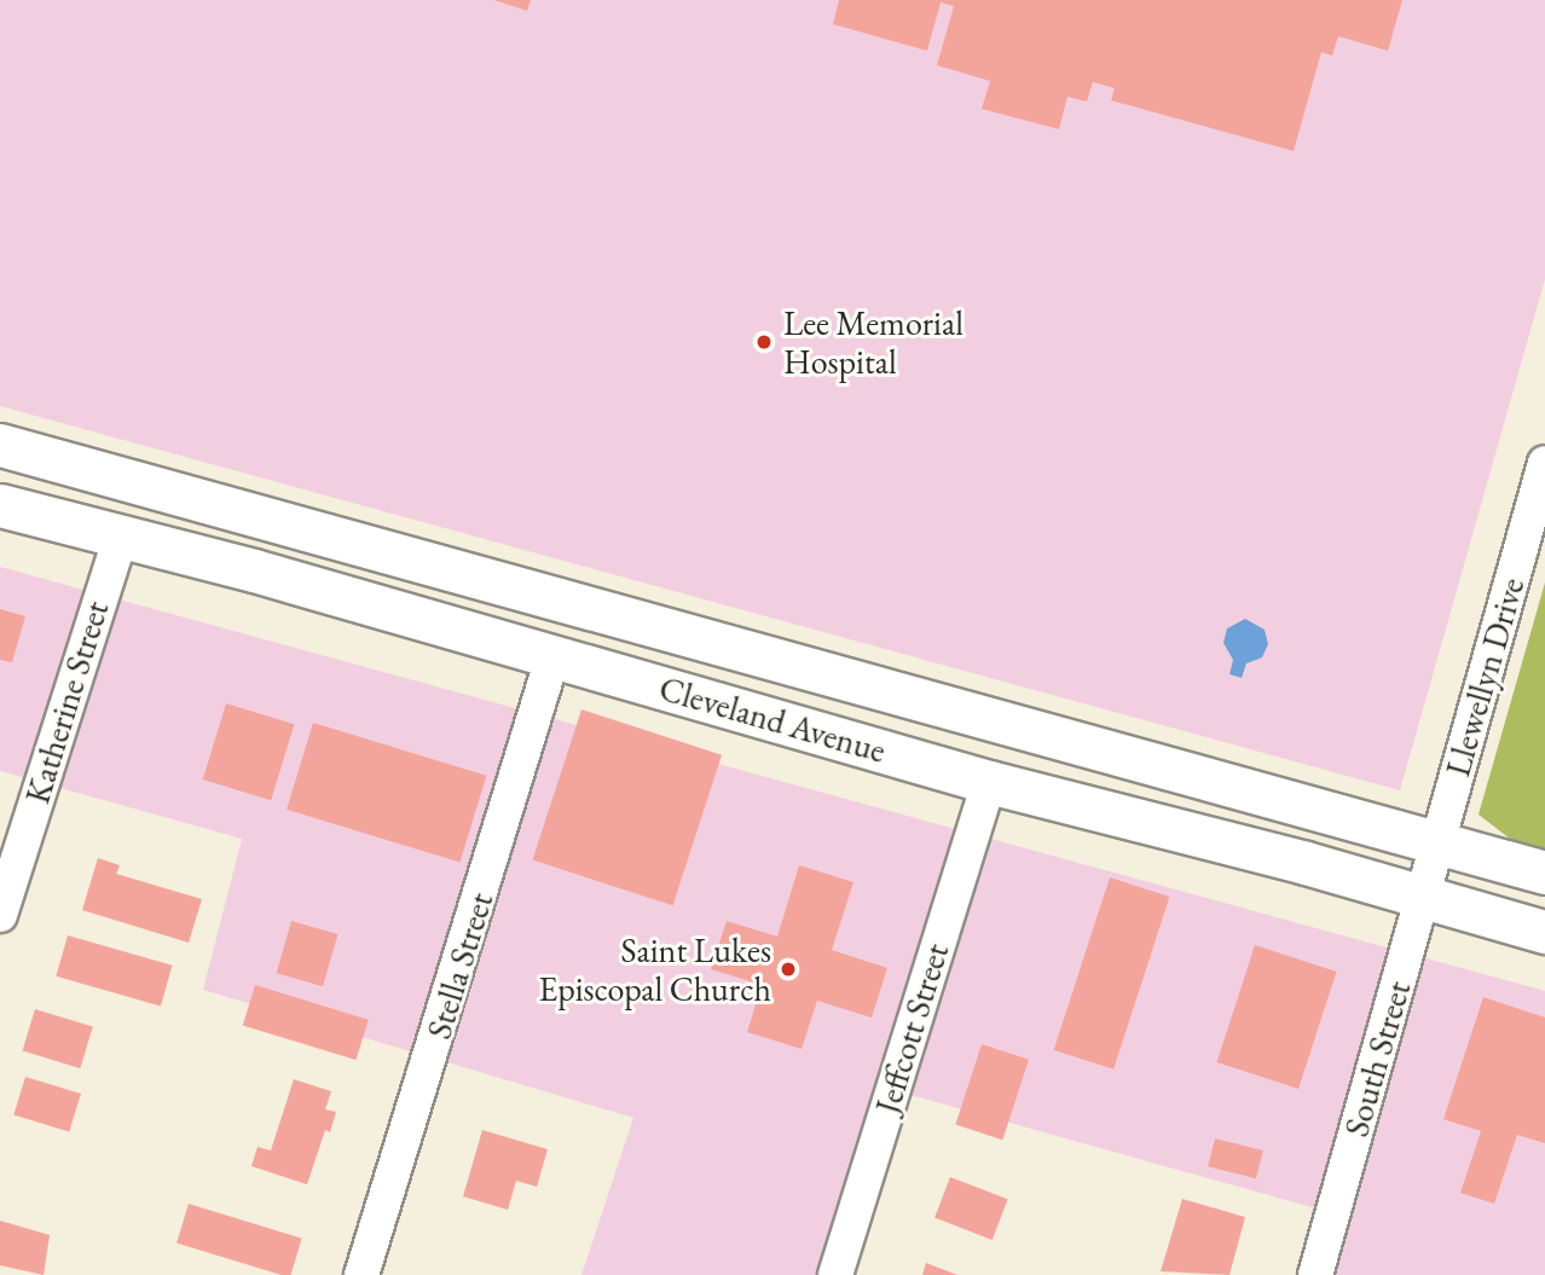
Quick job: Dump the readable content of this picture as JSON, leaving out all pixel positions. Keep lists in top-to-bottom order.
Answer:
{
  "streets": {
    "main road": ["Cleveland Avenue"],
    "street": [
      "Llewellyn Drive",
      "Katherine Street",
      "Stella Street",
      "Jeffcott Street",
      "South Street"
    ]
  },
  "crossings": [
    ["Llewellyn Drive", "Cleveland Avenue"],
    ["Llewellyn Drive", "South Street"],
    ["Katherine Street", "Cleveland Avenue"],
    ["Cleveland Avenue", "Stella Street"],
    ["Cleveland Avenue", "Jeffcott Street"],
    ["Cleveland Avenue", "South Street"]
  ],
  "places": ["Lee Memorial Hospital", "Saint Lukes Episcopal Church"]
}
